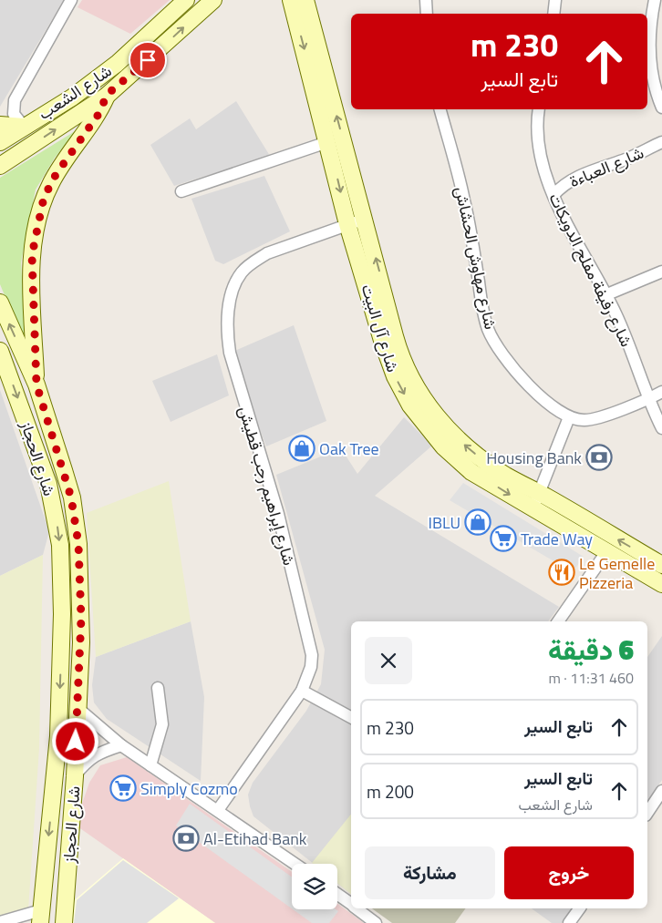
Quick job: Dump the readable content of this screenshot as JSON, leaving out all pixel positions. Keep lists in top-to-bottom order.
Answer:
{
  "streets": {
    "main road": ["شارع الشعب", "شارع آل البيت", "شارع الحجاز"],
    "street": [
      "شارع العباءة",
      "شارع مهاوش الحشاش",
      "شارع رفيفة مفلح الدويكات",
      "شارع إبراهيم رجب قطيش"
    ]
  },
  "crossings": [
    ["شارع العباءة", "شارع رفيفة مفلح الدويكات"],
    ["شارع آل البيت", "شارع إبراهيم رجب قطيش"]
  ],
  "places": {
    "shop": ["Oak Tree", "IBLU"],
    "bank": ["Housing Bank", "Al-Etihad Bank"],
    "supermarket": ["Trade Way", "Simply Cozmo"],
    "restaurant": ["Le Gemelle Pizzeria"]
  },
  "page": {
    "turn": ["230 m", "تابع السير"],
    "heading": ["6 دقيقة", "460 m · 11:31"],
    "list": [
      {
        "name": "تابع السير",
        "value": "230 m"
      },
      {
        "name": "تابع السير",
        "note": "شارع الشعب",
        "value": "200 m"
      }
    ],
    "buttons": ["خروج", "مشاركة"]
  }
}
